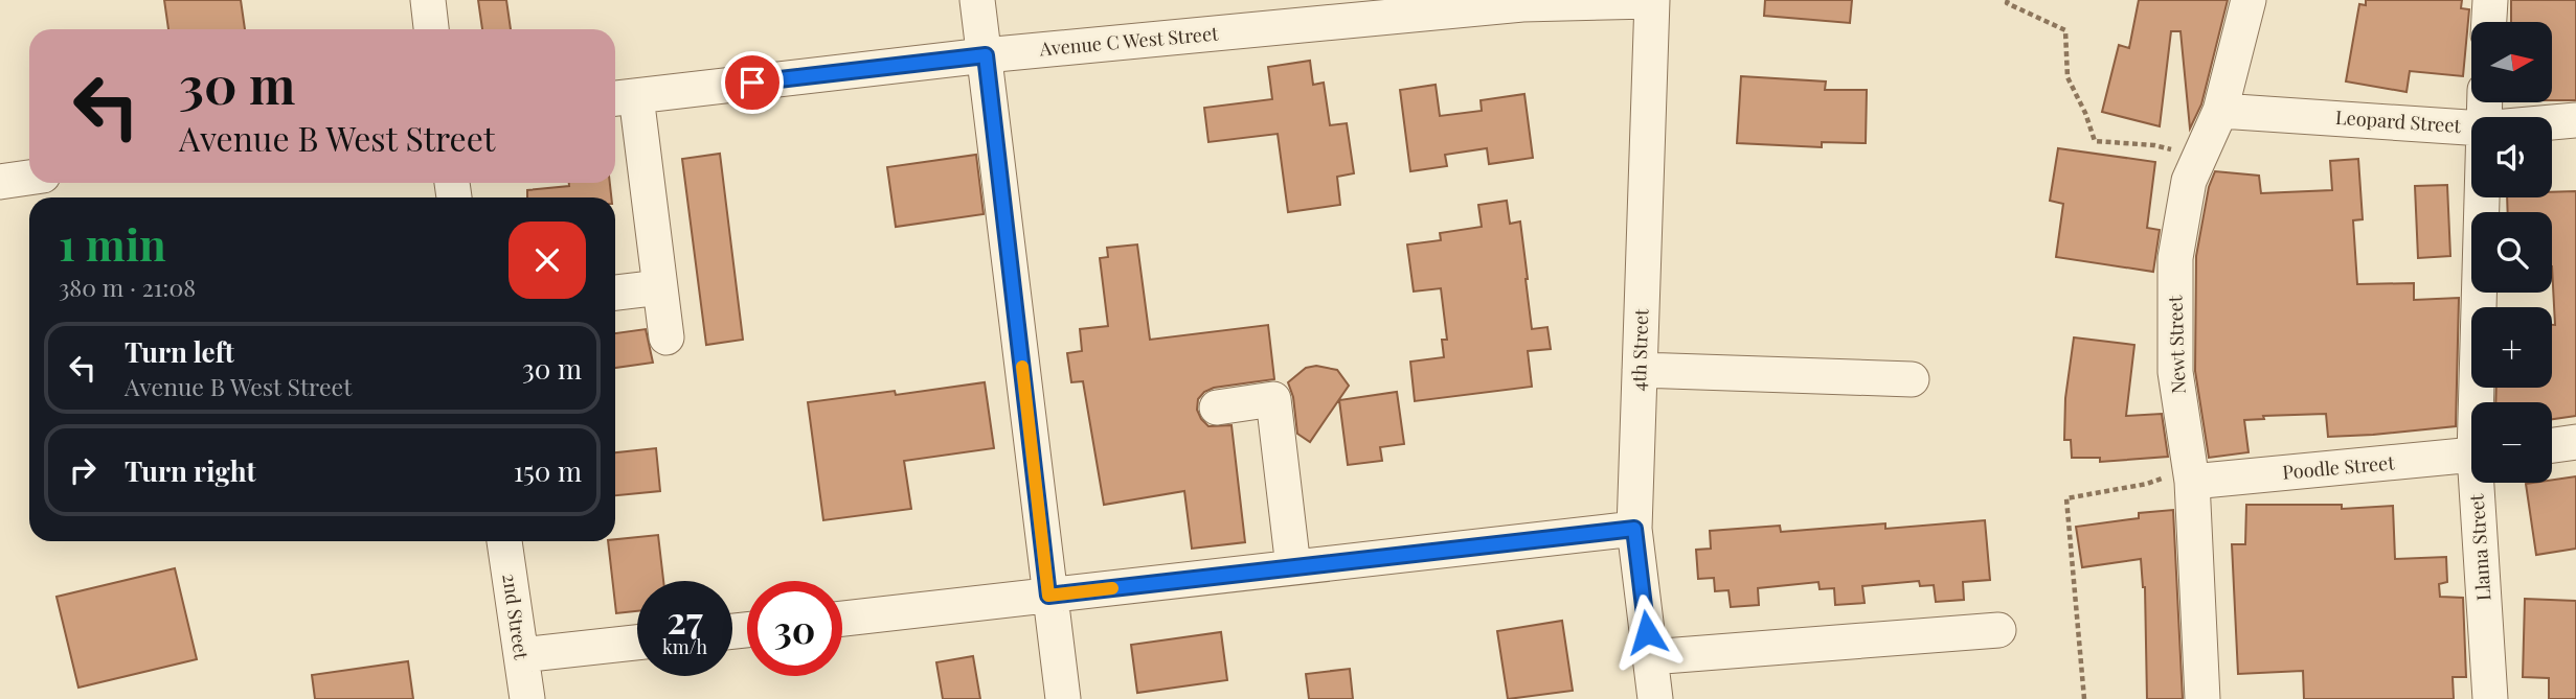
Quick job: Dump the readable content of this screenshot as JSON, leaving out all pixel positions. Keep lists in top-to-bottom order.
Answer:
{
  "streets": {
    "street": [
      "Avenue C West Street",
      "Leopard Street",
      "Newt Street",
      "4th Street",
      "Poodle Street",
      "Llama Street",
      "2nd Street"
    ]
  },
  "crossings": [
    ["Avenue C West Street", "4th Street"],
    ["Leopard Street", "Newt Street"],
    ["Newt Street", "Poodle Street"]
  ],
  "north": "right",
  "page": {
    "map_buttons": ["+", "−"],
    "turn": ["30 m", "Avenue B West Street"],
    "heading": ["1 min", "380 m · 21:08"],
    "list": [
      {
        "name": "Turn left",
        "note": "Avenue B West Street",
        "value": "30 m"
      },
      {
        "name": "Turn right",
        "value": "150 m"
      }
    ],
    "speed": "27 km/h",
    "limit": "30"
  }
}
